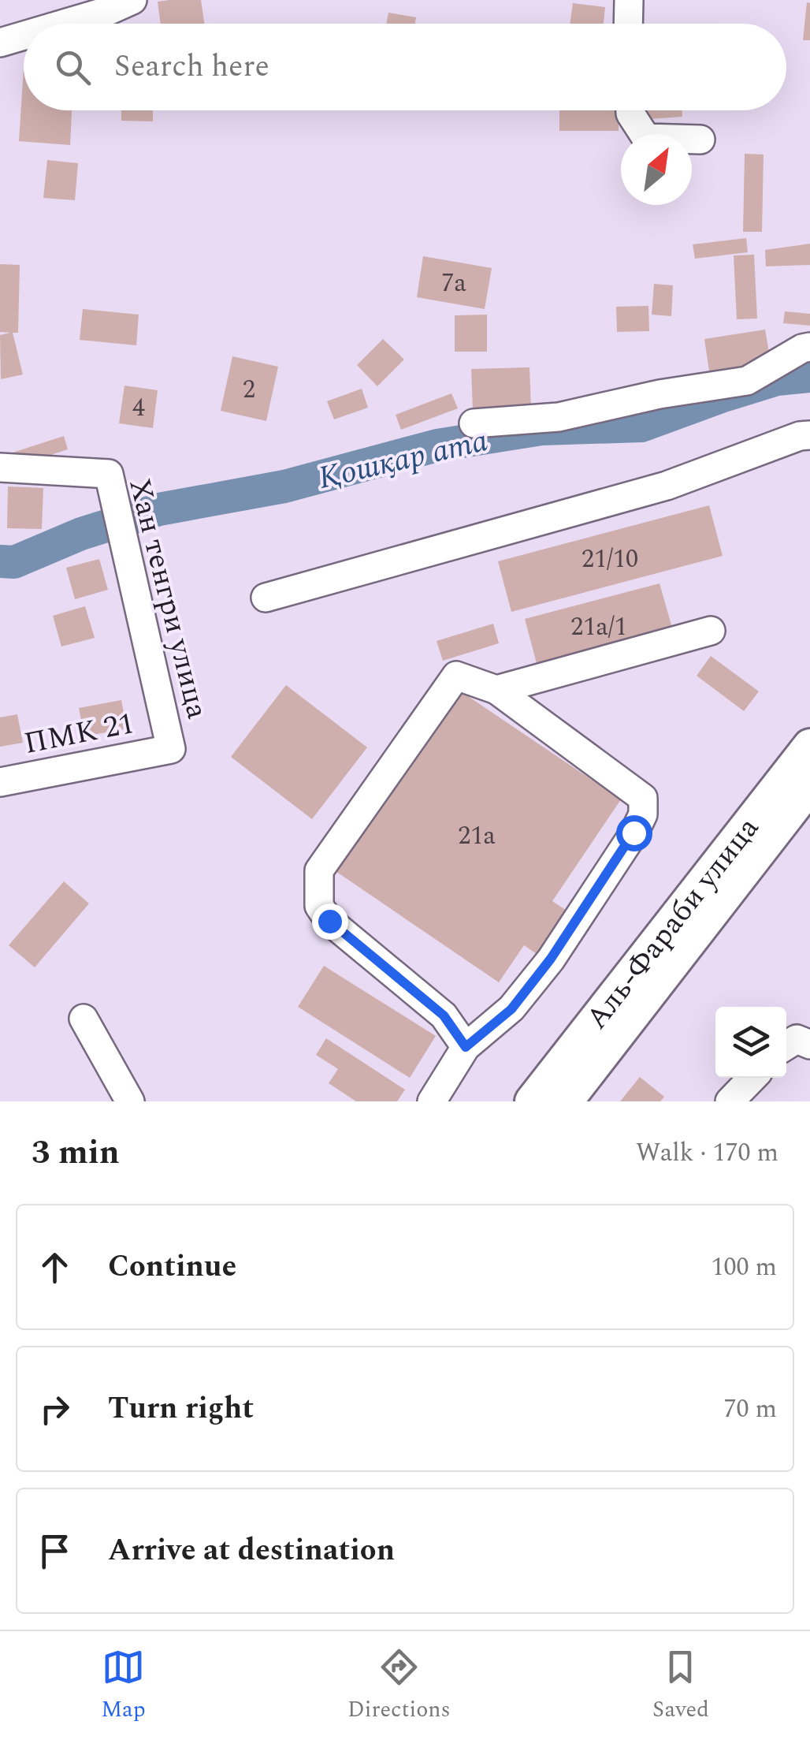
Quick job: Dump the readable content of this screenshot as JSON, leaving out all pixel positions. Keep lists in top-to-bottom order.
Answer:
{
  "streets": {
    "main road": ["Аль-Фараби улица"],
    "street": ["Хан тенгри улица", "ПМК 21"]
  },
  "crossings": [
    ["Хан тенгри улица", "ПМК 21"]
  ],
  "water": ["Қошқар ата"],
  "house_numbers": [
    "7а",
    "2",
    "4",
    "21/10",
    "21а/1",
    "21а"
  ],
  "north": "top right",
  "page": {
    "search": "Search here",
    "heading": ["3 min", "Walk · 170 m"],
    "list": [
      ["Continue", "100 m"],
      ["Turn right", "70 m"],
      "Arrive at destination"
    ],
    "nav": ["Map", "Directions", "Saved"]
  }
}
